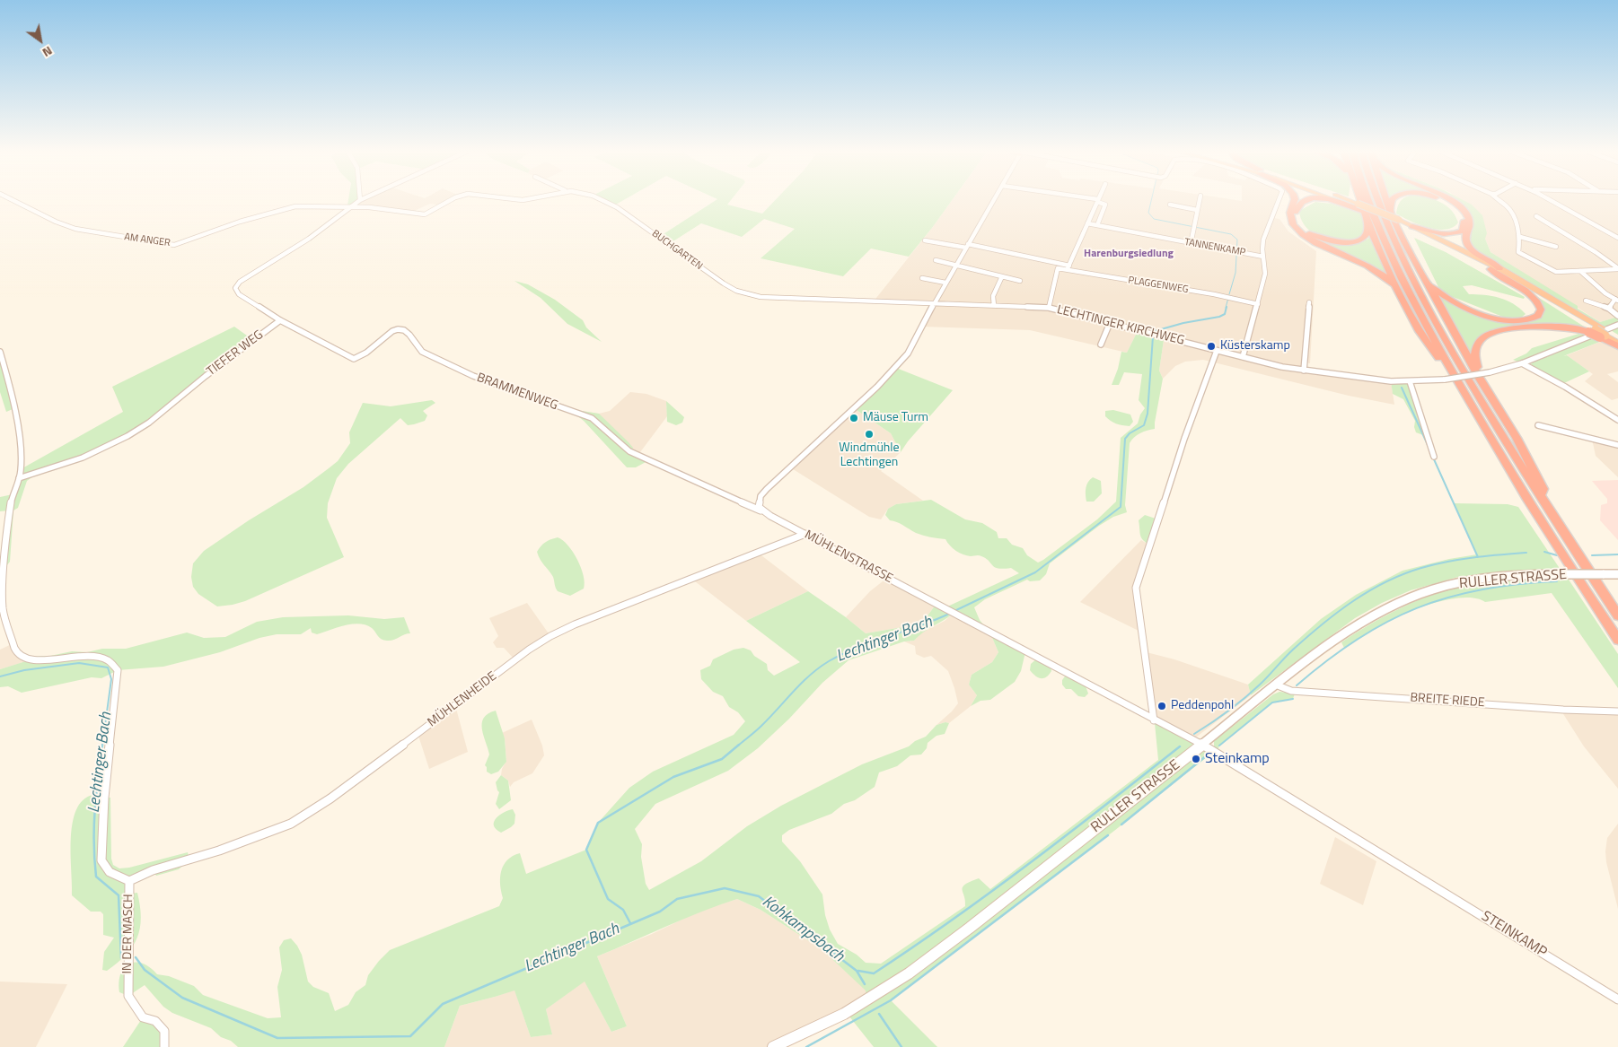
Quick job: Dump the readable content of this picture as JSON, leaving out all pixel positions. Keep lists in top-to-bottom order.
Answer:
{
  "streets": {
    "main road": ["RULLER STRASSE"],
    "street": [
      "AM ANGER",
      "TANNENKAMP",
      "BUCHGARTEN",
      "PLAGGENWEG",
      "LECHTINGER KIRCHWEG",
      "TIEFER WEG",
      "BRAMMENWEG",
      "MÜHLENSTRASSE",
      "MÜHLENHEIDE",
      "BREITE RIEDE",
      "IN DER MASCH",
      "STEINKAMP"
    ]
  },
  "crossings": [
    ["AM ANGER", "BUCHGARTEN"],
    ["AM ANGER", "TIEFER WEG"],
    ["BUCHGARTEN", "LECHTINGER KIRCHWEG"],
    ["BUCHGARTEN", "TIEFER WEG"],
    ["PLAGGENWEG", "LECHTINGER KIRCHWEG"],
    ["TIEFER WEG", "BRAMMENWEG"],
    ["TIEFER WEG", "IN DER MASCH"],
    ["BRAMMENWEG", "MÜHLENSTRASSE"],
    ["MÜHLENSTRASSE", "RULLER STRASSE"],
    ["MÜHLENSTRASSE", "MÜHLENHEIDE"],
    ["MÜHLENSTRASSE", "STEINKAMP"],
    ["RULLER STRASSE", "BREITE RIEDE"],
    ["RULLER STRASSE", "STEINKAMP"],
    ["MÜHLENHEIDE", "IN DER MASCH"]
  ],
  "districts": ["Harenburgsiedlung"],
  "water": ["Lechtinger Bach", "Kohkampsbach"],
  "places": [
    "Küsterskamp",
    "Mäuse Turm",
    "Windmühle Lechtingen",
    "Peddenpohl",
    "Steinkamp"
  ],
  "north": "bottom right"
}
